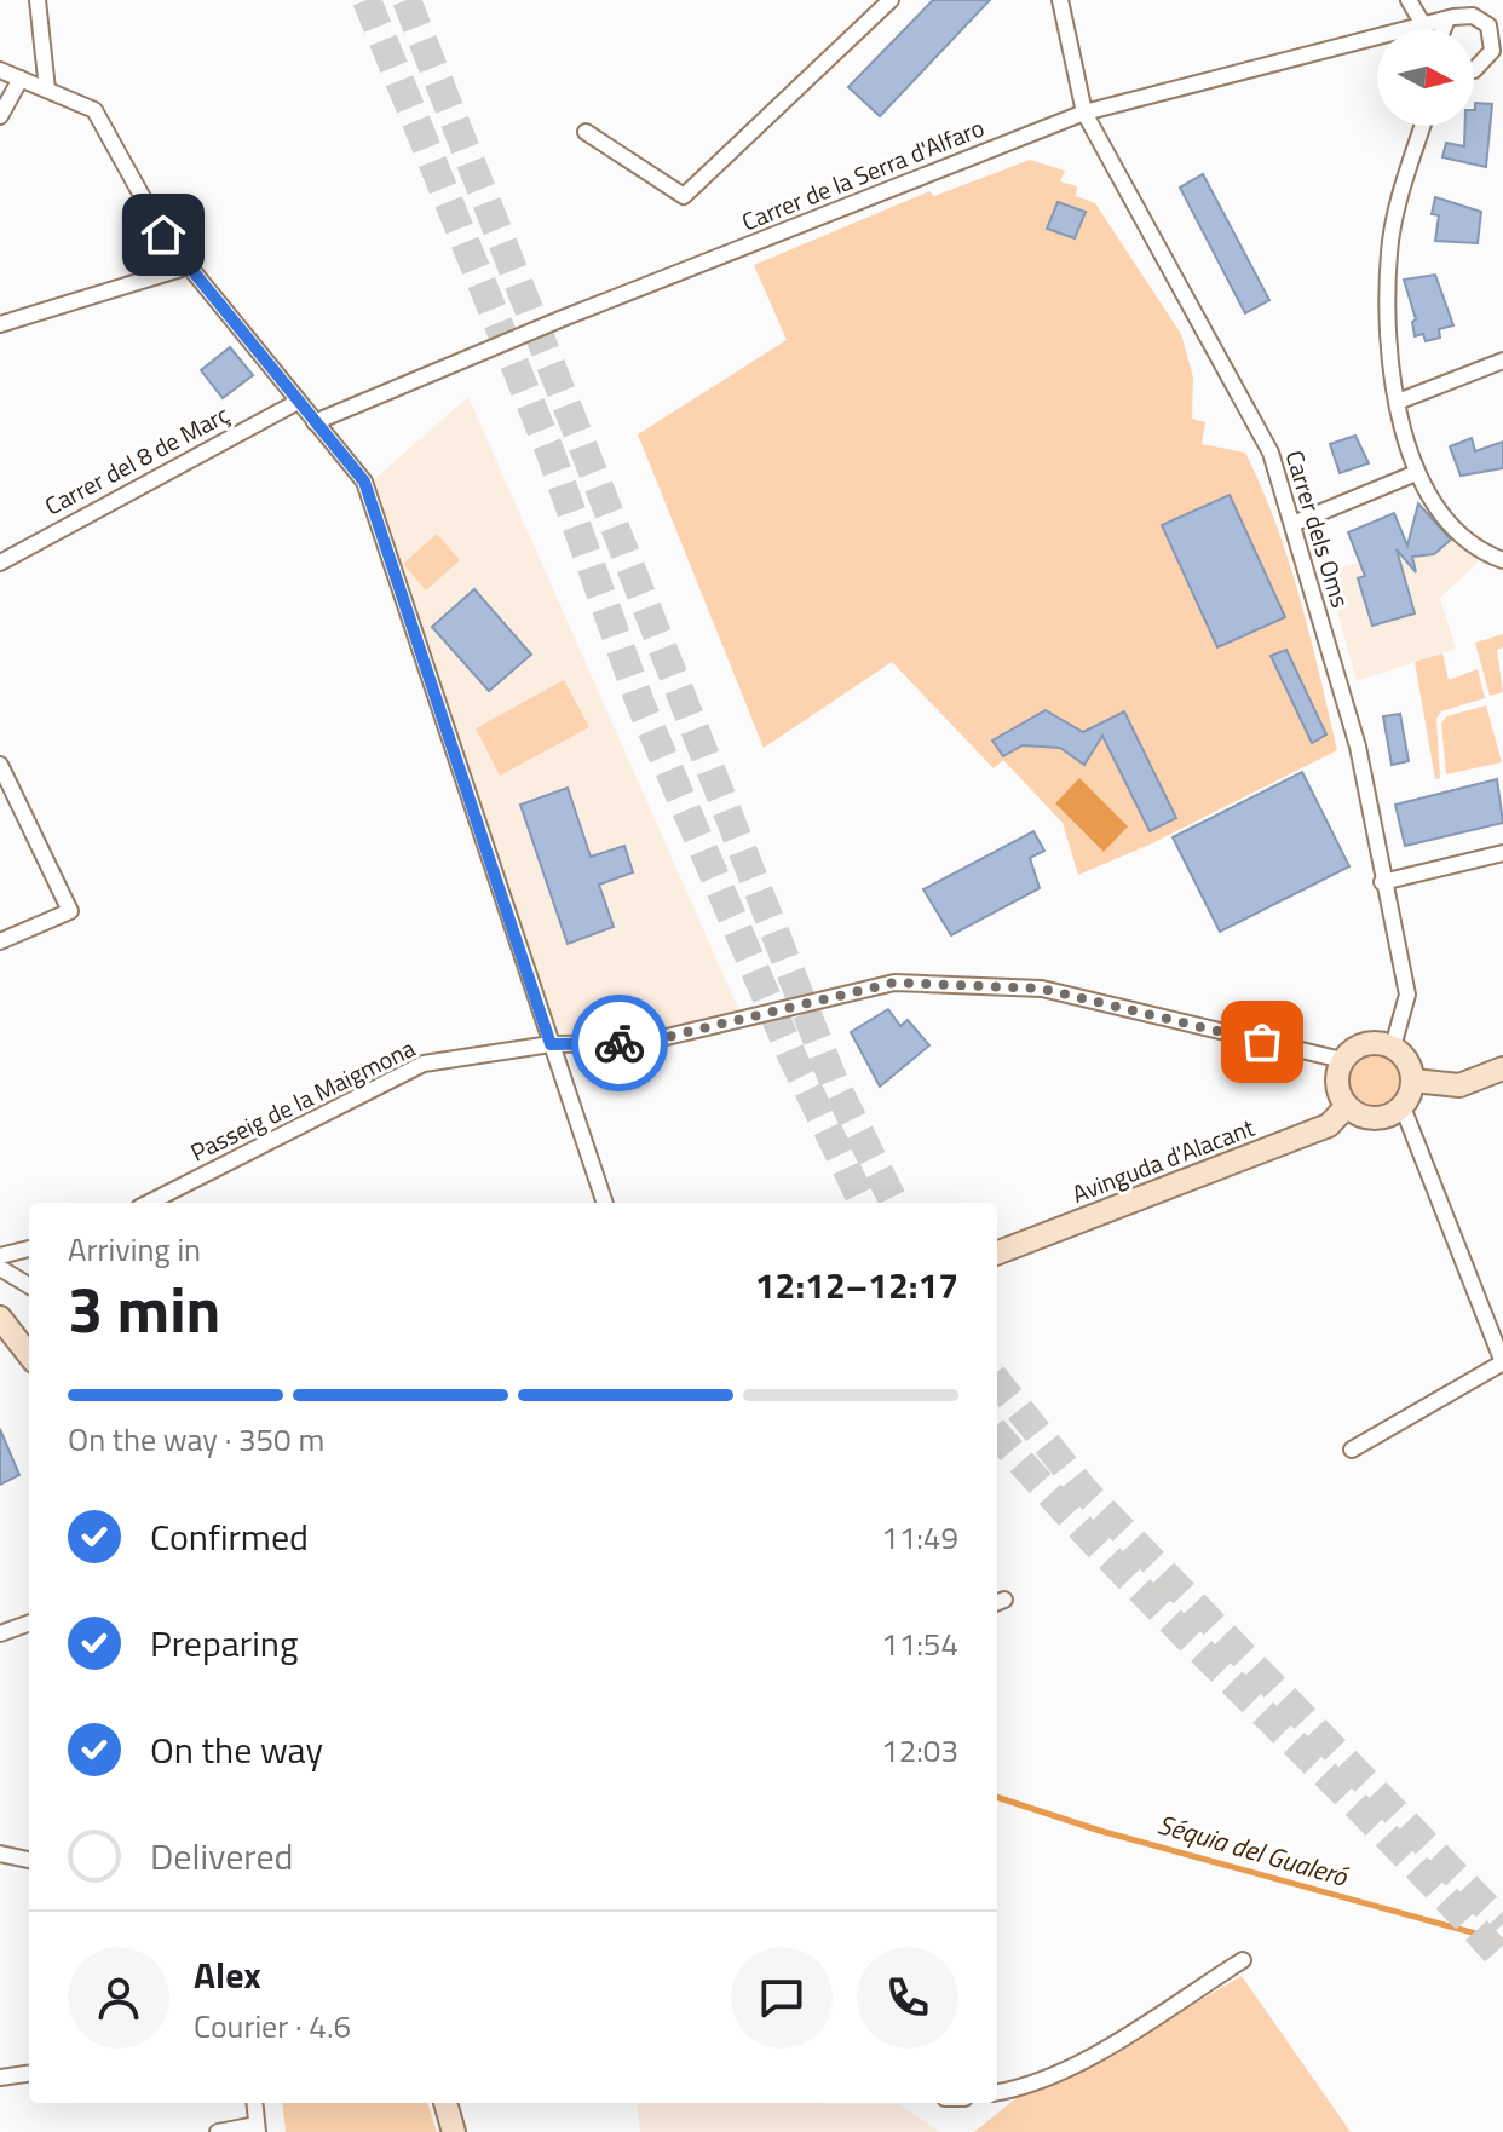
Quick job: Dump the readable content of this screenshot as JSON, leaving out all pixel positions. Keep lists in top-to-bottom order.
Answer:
{
  "streets": {
    "street": [
      "Carrer de la Serra d'Alfaro",
      "Carrer del 8 de Març",
      "Carrer dels Oms",
      "Passeig de la Maigmona",
      "Avinguda d'Alacant"
    ]
  },
  "crossings": [
    ["Carrer de la Serra d'Alfaro", "Carrer dels Oms"],
    ["Carrer dels Oms", "Passeig de la Maigmona"],
    ["Carrer dels Oms", "Avinguda d'Alacant"],
    ["Passeig de la Maigmona", "Avinguda d'Alacant"]
  ],
  "water": ["Séquia del Gualeró"],
  "north": "right",
  "page": {
    "heading": ["3 min", "Arriving in", "12:12–12:17"],
    "panel": ["Alex", "Courier · 4.6"],
    "bar": "On the way · 350 m",
    "list": [
      ["Confirmed", "11:49"],
      ["Preparing", "11:54"],
      ["On the way", "12:03"],
      "Delivered"
    ]
  }
}
